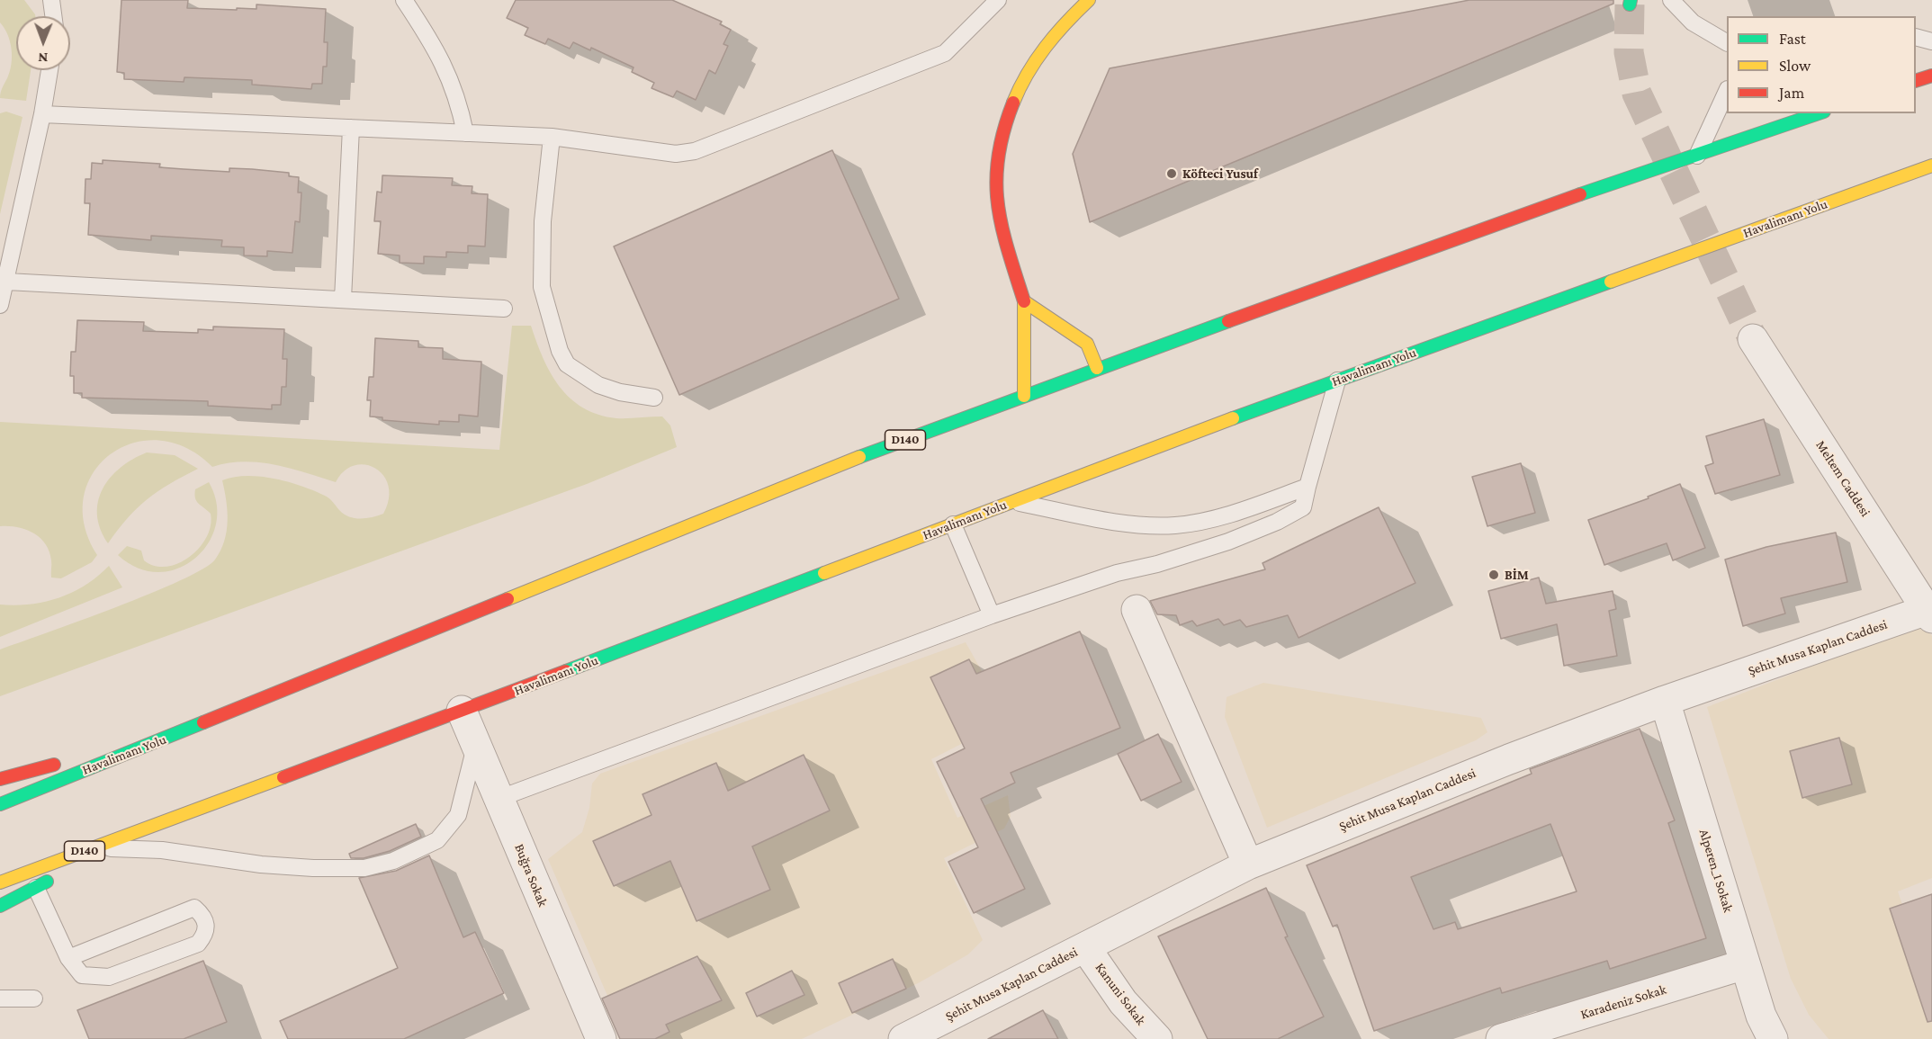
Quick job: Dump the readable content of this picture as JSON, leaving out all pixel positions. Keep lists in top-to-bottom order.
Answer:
{
  "streets": {
    "main road": ["Havalimanı Yolu", "D140"],
    "street": [
      "Meltem Caddesi",
      "Şehit Musa Kaplan Caddesi",
      "Alperen_1 Sokak",
      "Buğra Sokak",
      "Kanuni Sokak",
      "Karadeniz Sokak"
    ]
  },
  "crossings": [
    ["Havalimanı Yolu", "Buğra Sokak"],
    ["Meltem Caddesi", "Şehit Musa Kaplan Caddesi"],
    ["Şehit Musa Kaplan Caddesi", "Alperen_1 Sokak"],
    ["Şehit Musa Kaplan Caddesi", "Kanuni Sokak"],
    ["Alperen_1 Sokak", "Karadeniz Sokak"]
  ],
  "places": ["Köfteci Yusuf", "BİM"],
  "legend": ["Fast", "Slow", "Jam"],
  "north": "bottom"
}
